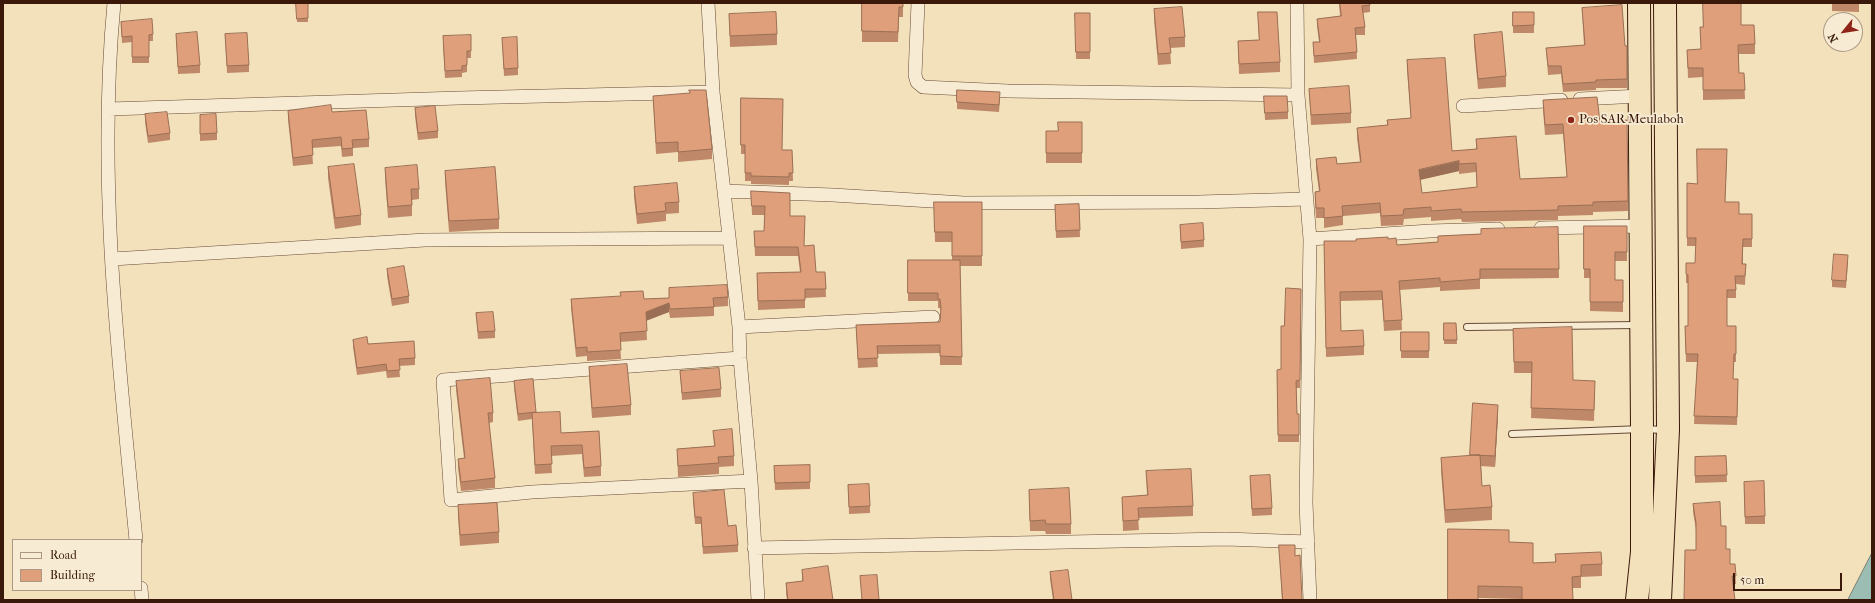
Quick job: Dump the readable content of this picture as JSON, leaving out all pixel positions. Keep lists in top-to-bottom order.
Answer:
{
  "places": ["Pos SAR Meulaboh"],
  "legend": ["Road", "Building"],
  "scale_bar": "50 m",
  "north": "bottom left"
}
